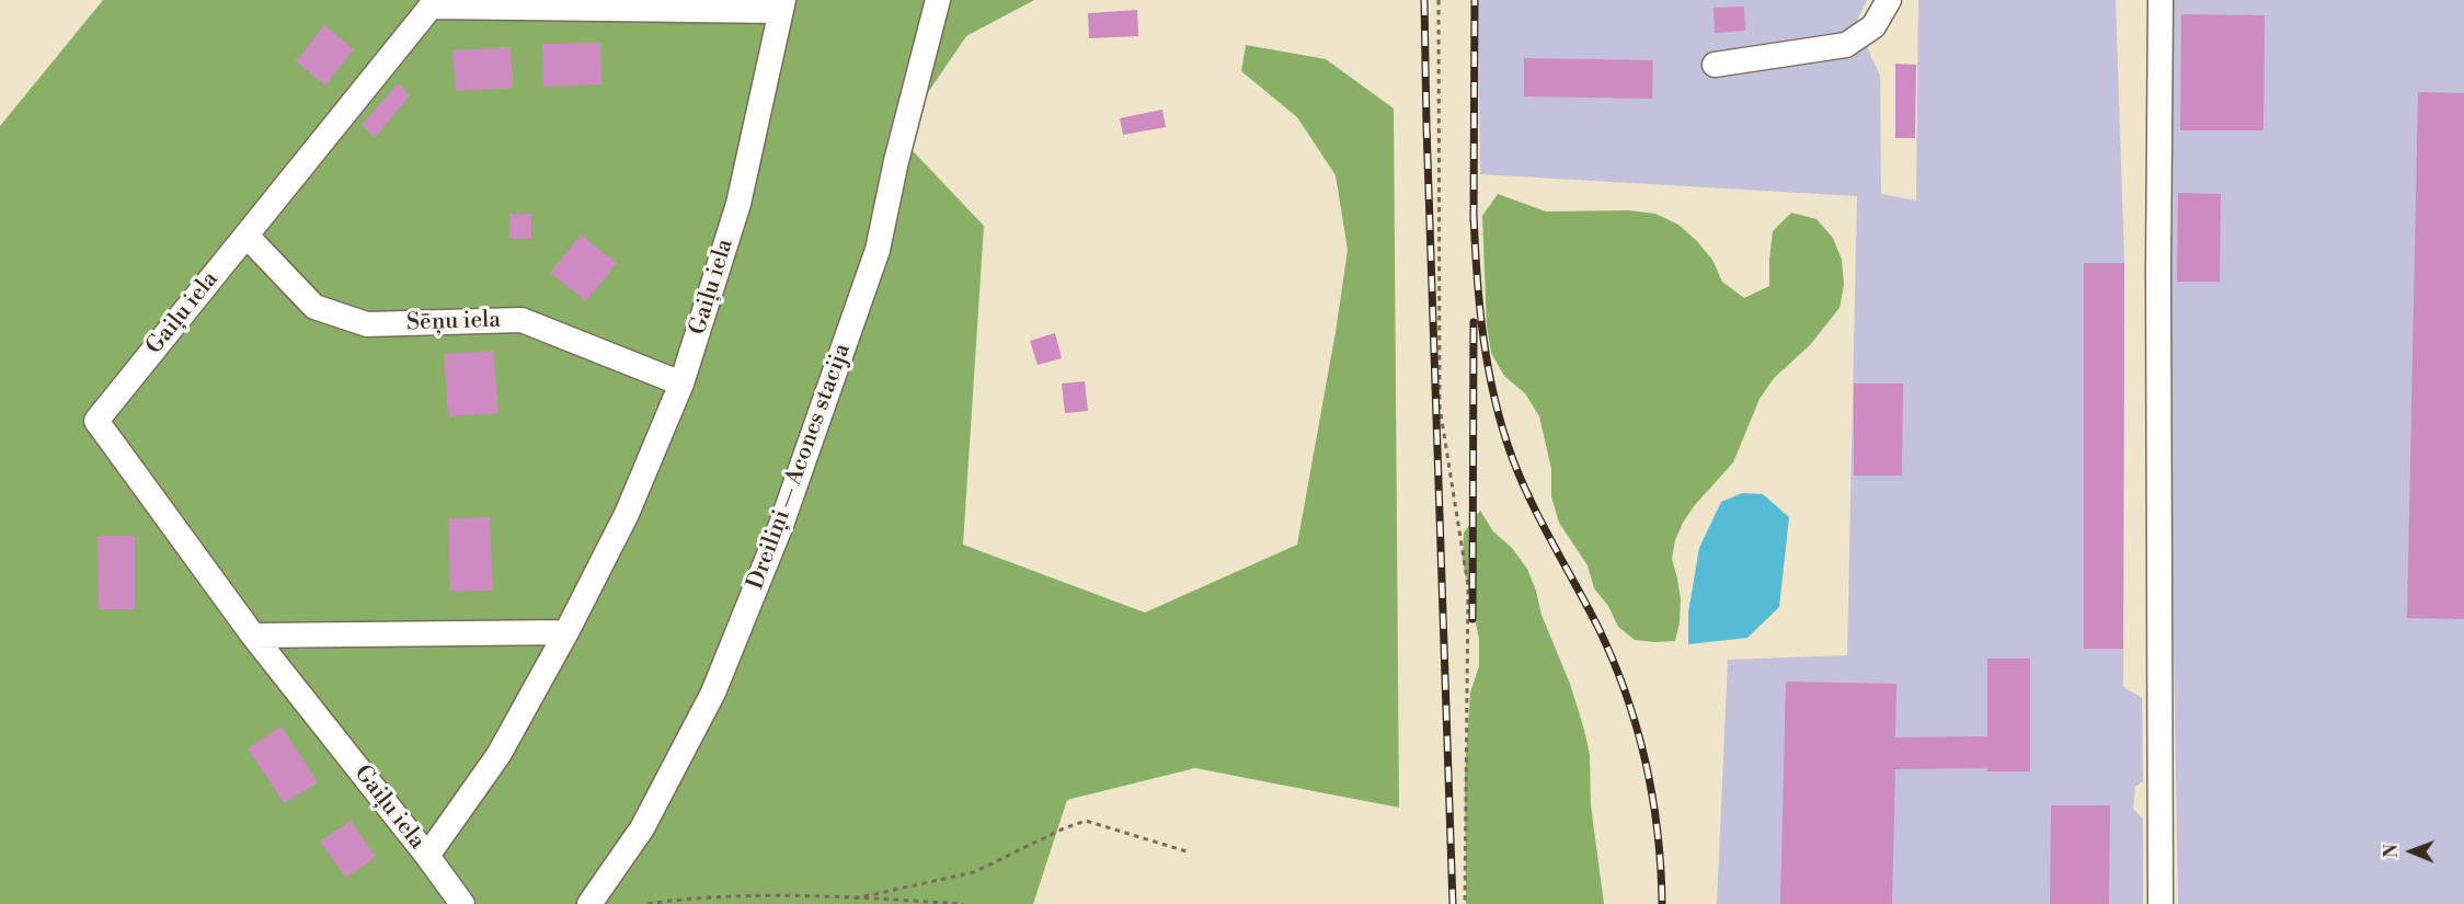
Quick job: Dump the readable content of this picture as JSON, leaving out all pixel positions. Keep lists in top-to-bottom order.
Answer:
{
  "streets": {
    "street": ["Gaiļu iela", "Sēņu iela", "Dreiliņi — Acones stacija"]
  },
  "crossings": [
    ["Gaiļu iela", "Sēņu iela"]
  ],
  "north": "left"
}
